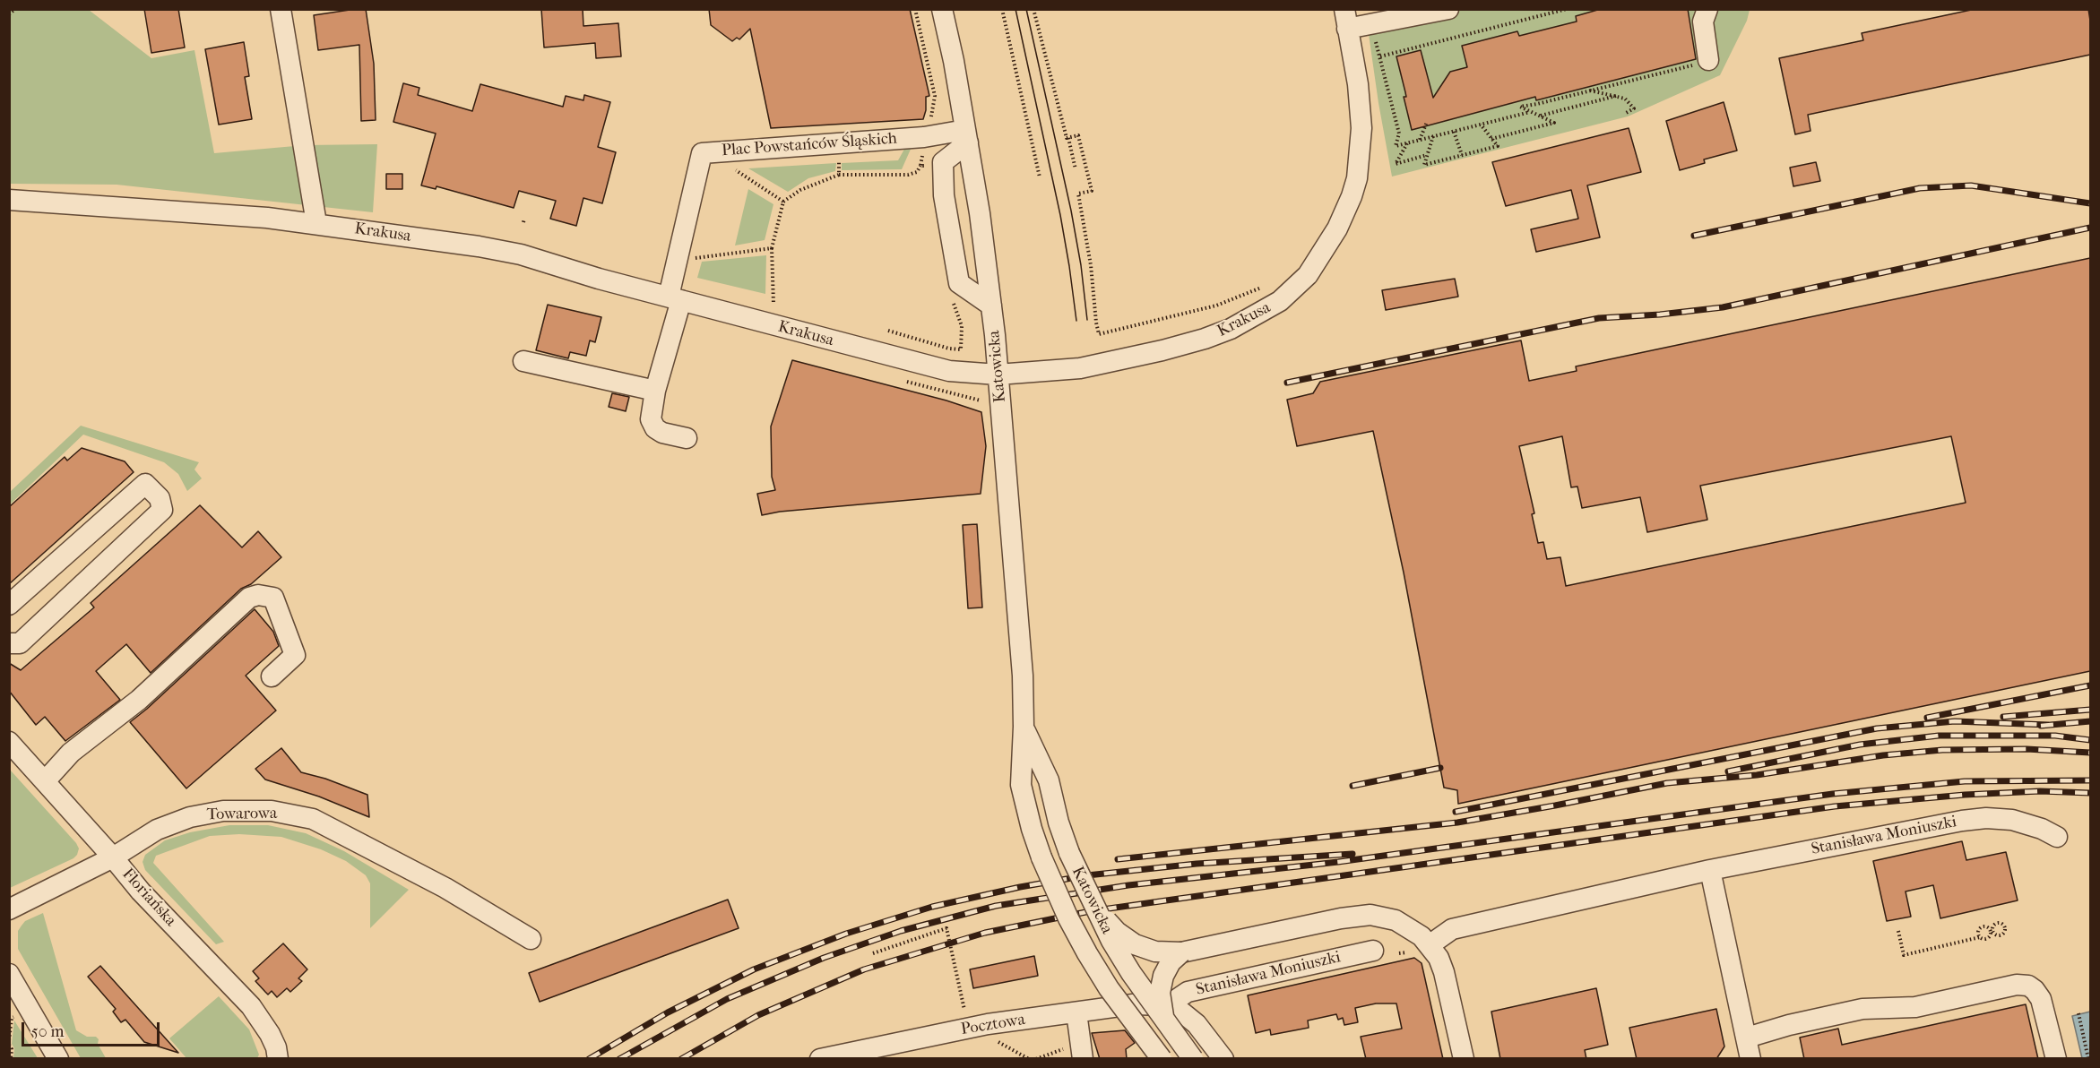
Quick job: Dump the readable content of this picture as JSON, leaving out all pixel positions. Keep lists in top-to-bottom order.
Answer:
{
  "streets": {
    "street": [
      "Plac Powstańców Śląskich",
      "Krakusa",
      "Katowicka",
      "Towarowa",
      "Stanisława Moniuszki",
      "Floriańska",
      "Pocztowa"
    ]
  },
  "crossings": [
    ["Plac Powstańców Śląskich", "Krakusa"],
    ["Plac Powstańców Śląskich", "Katowicka"],
    ["Krakusa", "Katowicka"],
    ["Katowicka", "Stanisława Moniuszki"],
    ["Katowicka", "Pocztowa"],
    ["Towarowa", "Floriańska"],
    ["Stanisława Moniuszki", "Pocztowa"]
  ],
  "scale_bar": "50 m"
}
